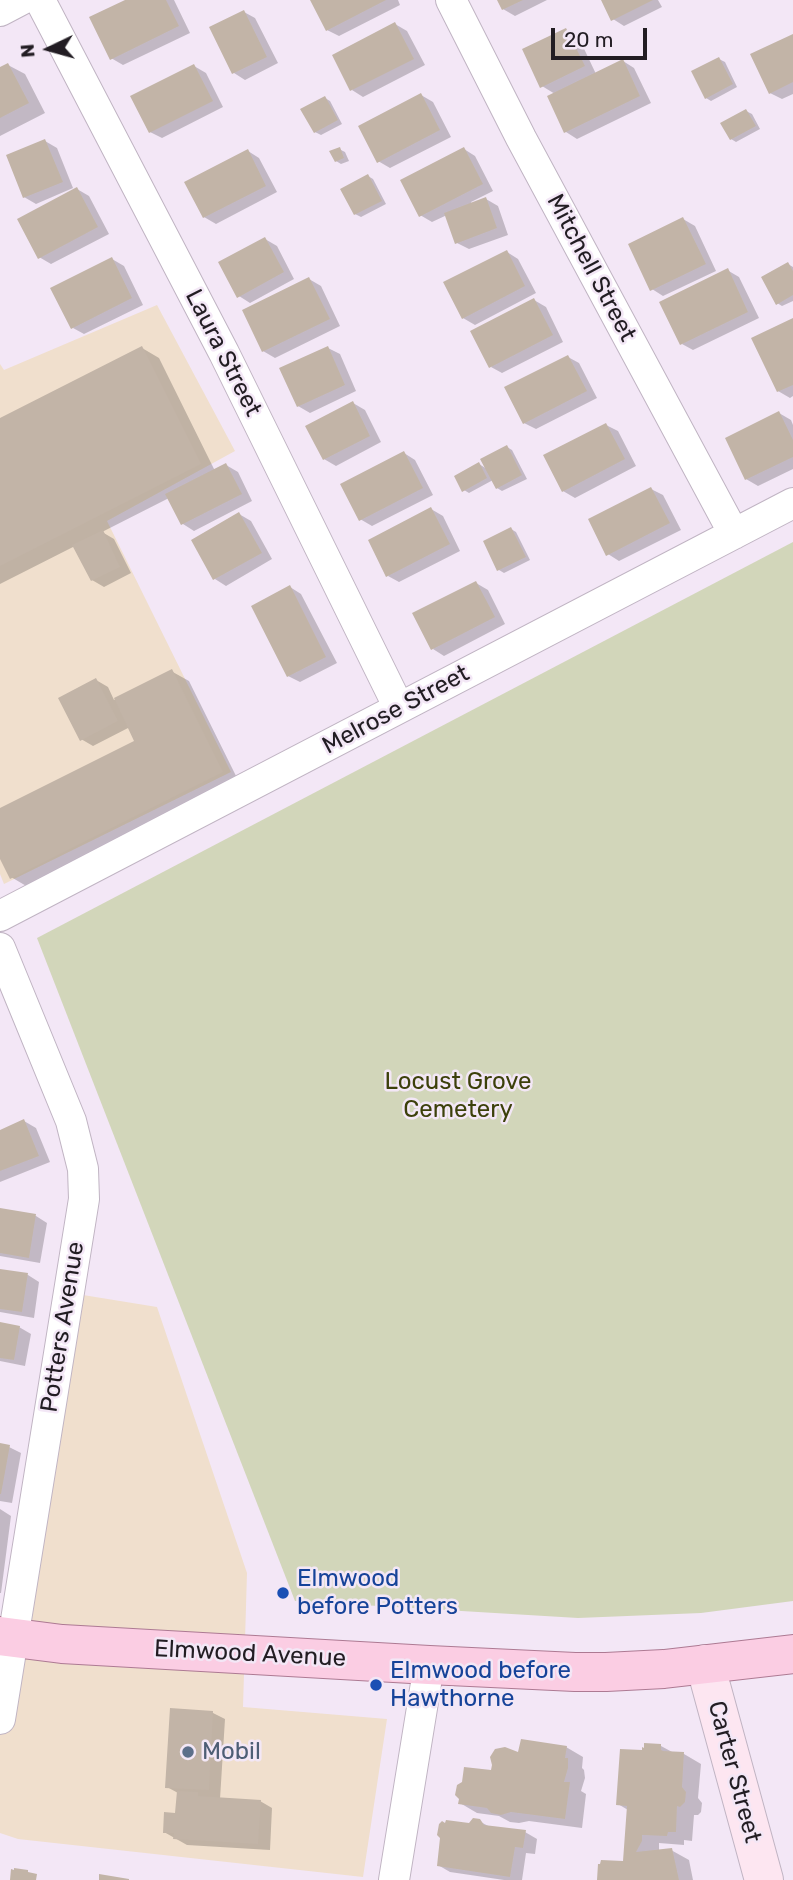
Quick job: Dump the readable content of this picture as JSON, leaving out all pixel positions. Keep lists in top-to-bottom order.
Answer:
{
  "streets": {
    "main road": ["Elmwood Avenue", "Carter Street"],
    "street": [
      "Mitchell Street",
      "Laura Street",
      "Melrose Street",
      "Potters Avenue"
    ]
  },
  "crossings": [
    ["Mitchell Street", "Melrose Street"],
    ["Laura Street", "Melrose Street"],
    ["Potters Avenue", "Elmwood Avenue"],
    ["Elmwood Avenue", "Carter Street"]
  ],
  "parks": ["Locust Grove Cemetery"],
  "places": ["Elmwood before Potters", "Elmwood before Hawthorne", "Mobil"],
  "scale_bar": "20 m",
  "north": "left"
}
